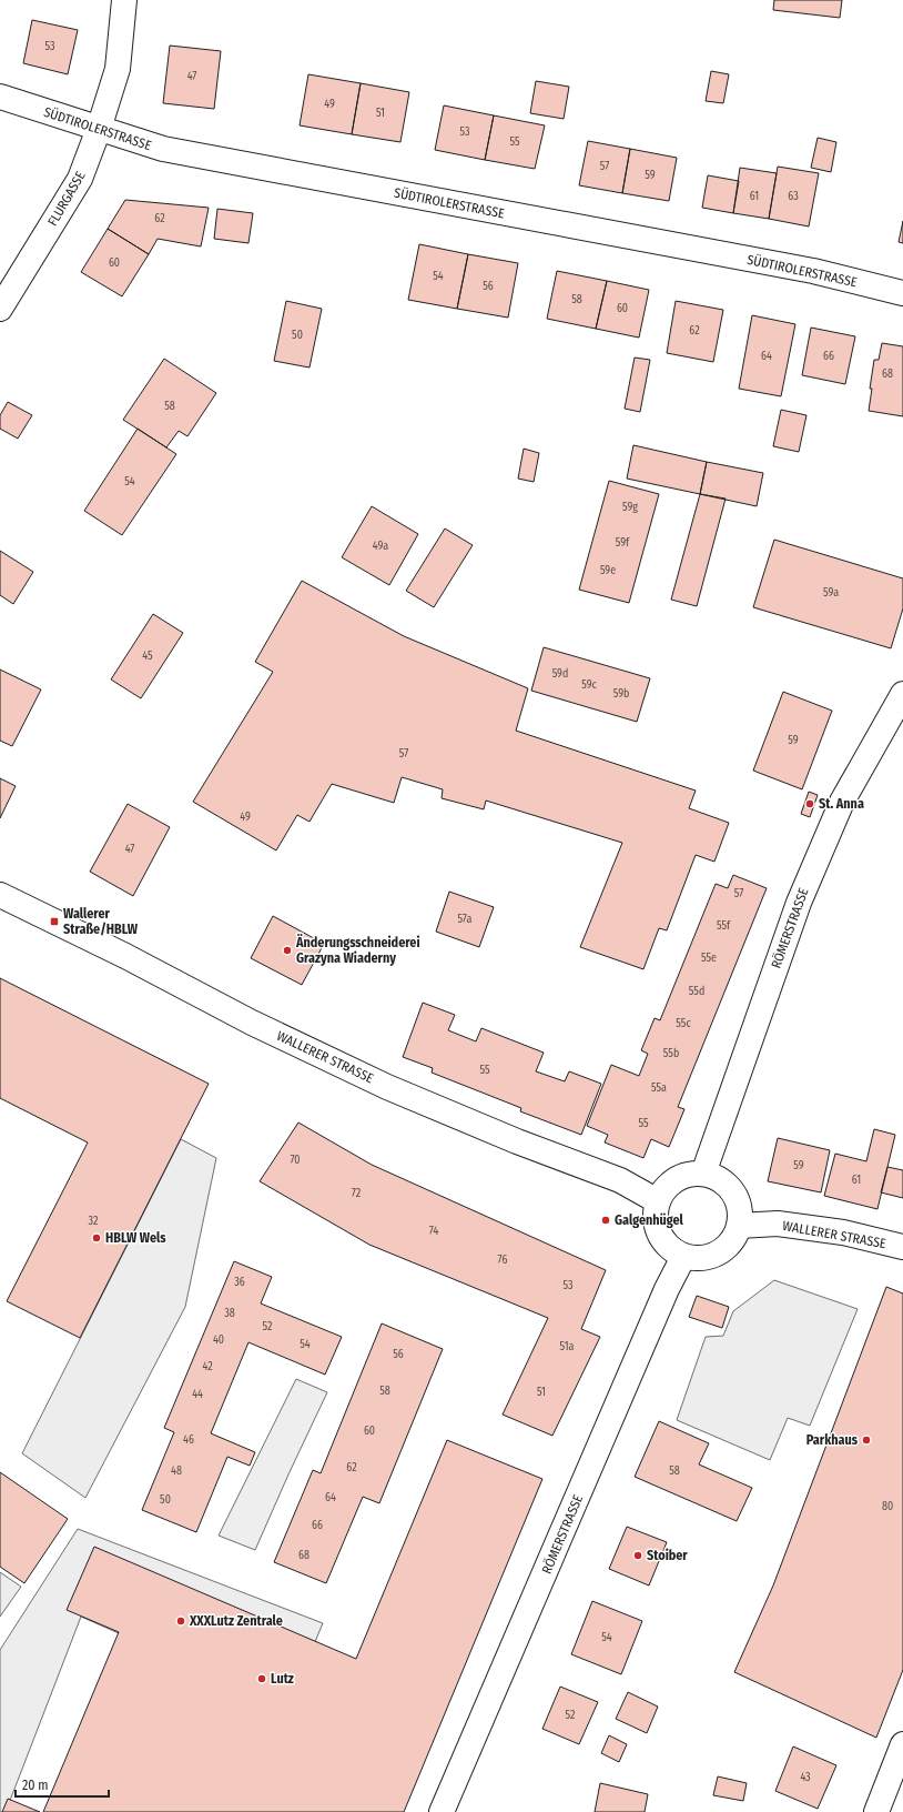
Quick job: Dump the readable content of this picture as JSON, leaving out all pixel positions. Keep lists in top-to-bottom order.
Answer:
{
  "streets": {
    "street": [
      "SÜDTIROLERSTRASSE",
      "FLURGASSE",
      "RÖMERSTRASSE",
      "WALLERER STRASSE"
    ]
  },
  "crossings": [
    ["SÜDTIROLERSTRASSE", "FLURGASSE"],
    ["RÖMERSTRASSE", "WALLERER STRASSE"]
  ],
  "places": {
    "other": [
      "St. Anna",
      "Änderungsschneiderei Grazyna Wiaderny",
      "Galgenhügel",
      "HBLW Wels",
      "Parkhaus",
      "Stoiber",
      "XXXLutz Zentrale",
      "Lutz"
    ],
    "transit": ["Wallerer Straße/HBLW"]
  },
  "house_numbers": [
    "53",
    "47",
    "49",
    "51",
    "53",
    "55",
    "57",
    "59",
    "61",
    "63",
    "62",
    "60",
    "54",
    "56",
    "58",
    "60",
    "62",
    "50",
    "64",
    "66",
    "68",
    "58",
    "54",
    "59g",
    "59f",
    "49a",
    "59e",
    "59a",
    "45",
    "59d",
    "59c",
    "59b",
    "59",
    "57",
    "49",
    "47",
    "57",
    "57a",
    "55f",
    "55e",
    "55d",
    "55c",
    "55b",
    "55",
    "55a",
    "55",
    "70",
    "59",
    "61",
    "72",
    "32",
    "74",
    "76",
    "36",
    "53",
    "38",
    "52",
    "40",
    "54",
    "51a",
    "56",
    "42",
    "58",
    "51",
    "44",
    "60",
    "46",
    "62",
    "48",
    "58",
    "64",
    "50",
    "80",
    "66",
    "68",
    "54",
    "52",
    "43"
  ],
  "scale_bar": "20 m"
}
